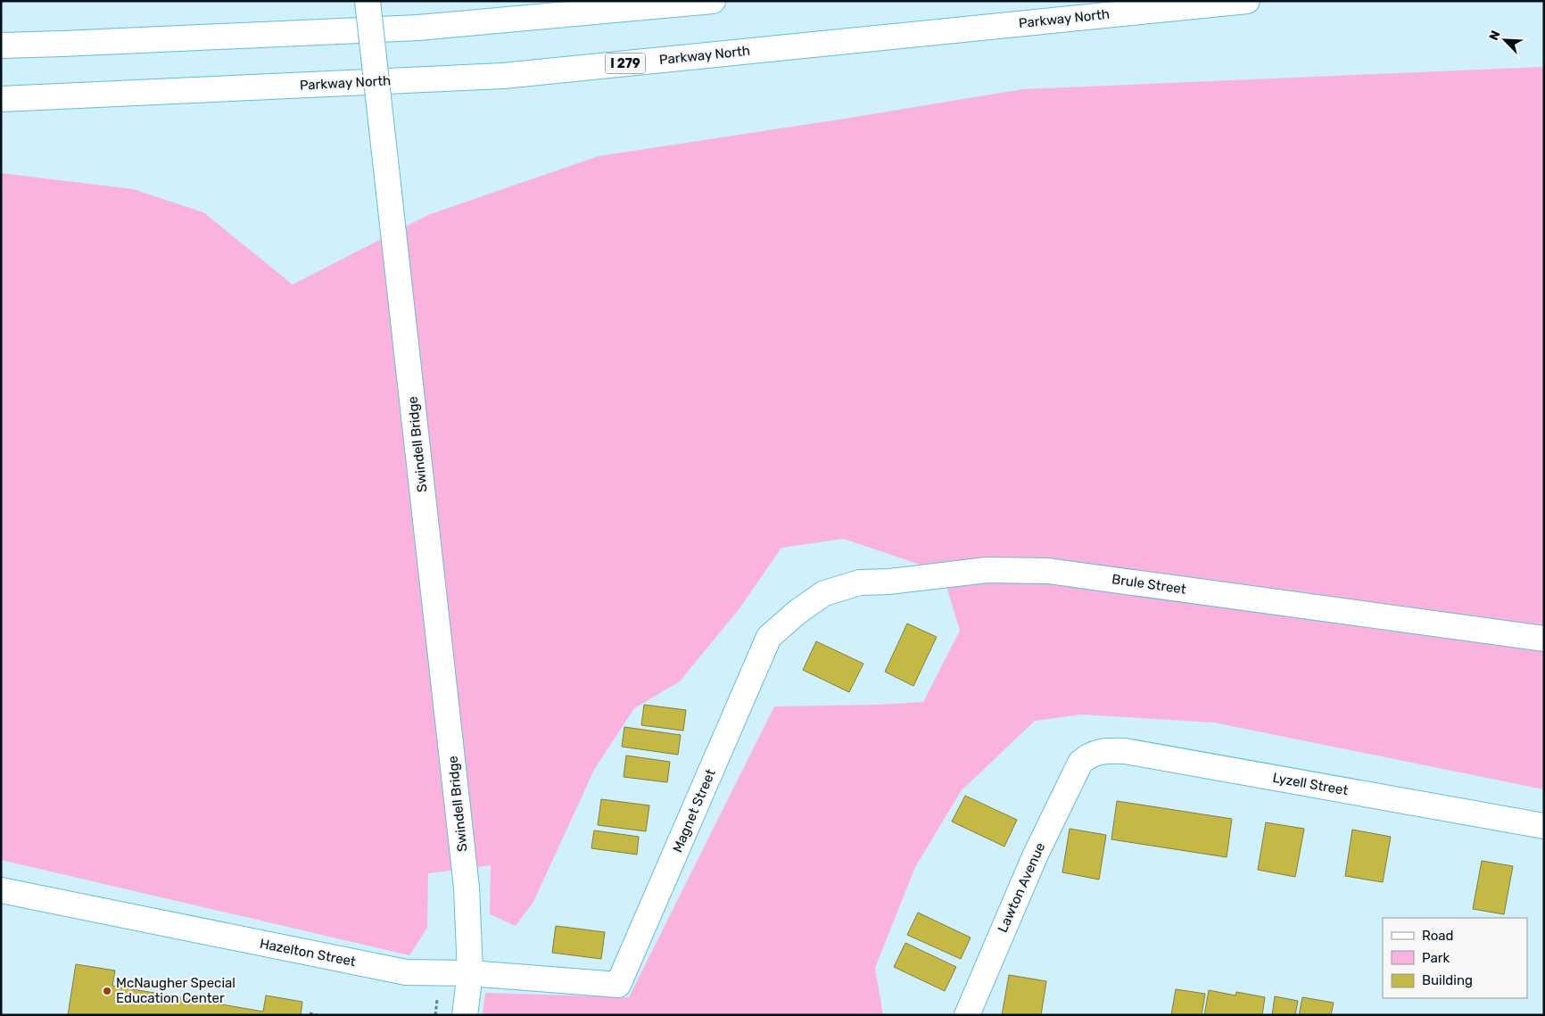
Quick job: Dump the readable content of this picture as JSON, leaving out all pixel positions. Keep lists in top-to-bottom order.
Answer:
{
  "streets": {
    "main road": [
      "Parkway North",
      "I 279",
      "Swindell Bridge",
      "Brule Street",
      "Lyzell Street",
      "Magnet Street",
      "Lawton Avenue",
      "Hazelton Street"
    ]
  },
  "crossings": [
    ["Swindell Bridge", "Hazelton Street"],
    ["Brule Street", "Magnet Street"],
    ["Lyzell Street", "Lawton Avenue"],
    ["Magnet Street", "Hazelton Street"]
  ],
  "places": ["McNaugher Special Education Center"],
  "legend": ["Road", "Park", "Building"],
  "north": "top left"
}
